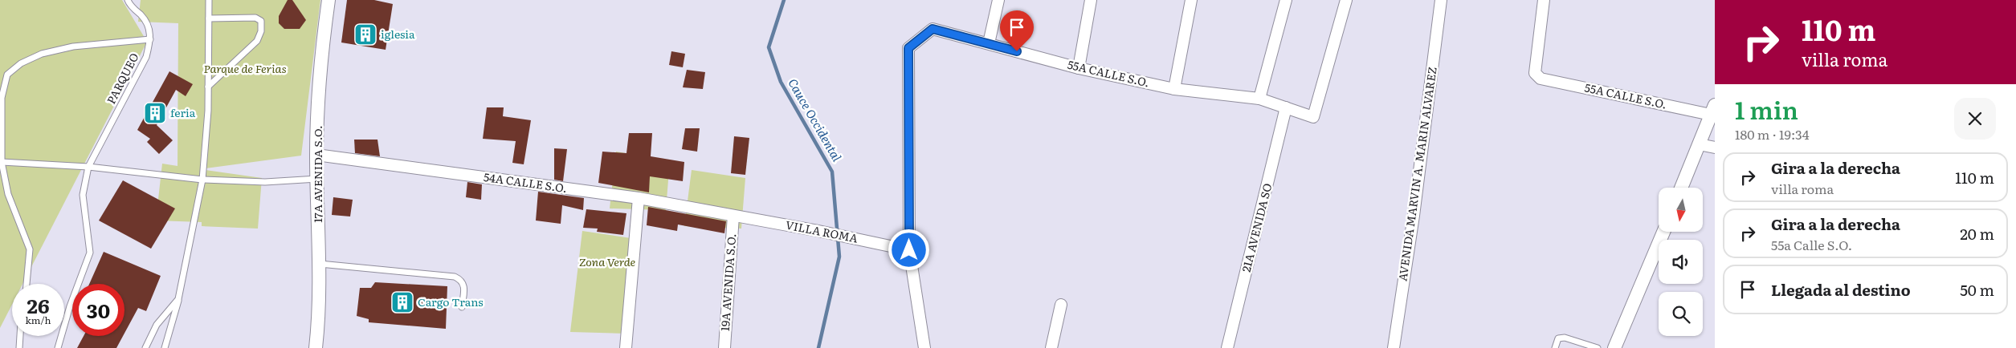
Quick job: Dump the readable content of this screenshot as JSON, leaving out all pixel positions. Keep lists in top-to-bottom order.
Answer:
{
  "streets": {
    "street": [
      "55A CALLE S.O.",
      "17A AVENIDA S.O.",
      "AVENIDA MARVIN A. MARIN ALVAREZ",
      "54A CALLE S.O.",
      "21A AVENIDA SO",
      "VILLA ROMA",
      "19A AVENIDA S.O."
    ],
    "lane": ["PARQUEO"]
  },
  "crossings": [
    ["55A CALLE S.O.", "21A AVENIDA SO"],
    ["55A CALLE S.O.", "VILLA ROMA"],
    ["17A AVENIDA S.O.", "54A CALLE S.O."],
    ["54A CALLE S.O.", "VILLA ROMA"],
    ["54A CALLE S.O.", "19A AVENIDA S.O."],
    ["VILLA ROMA", "19A AVENIDA S.O."]
  ],
  "water": ["Cauce Occidental"],
  "parks": ["Parque de Ferias", "Zona Verde"],
  "places": {
    "building": ["iglesia", "feria", "Cargo Trans"]
  },
  "north": "bottom",
  "page": {
    "turn": ["110 m", "villa roma"],
    "heading": ["1 min", "180 m · 19:34"],
    "list": [
      {
        "name": "Gira a la derecha",
        "note": "villa roma",
        "value": "110 m"
      },
      {
        "name": "Gira a la derecha",
        "note": "55a Calle S.O.",
        "value": "20 m"
      },
      {
        "name": "Llegada al destino",
        "value": "50 m"
      }
    ],
    "speed": "26 km/h",
    "limit": "30"
  }
}
